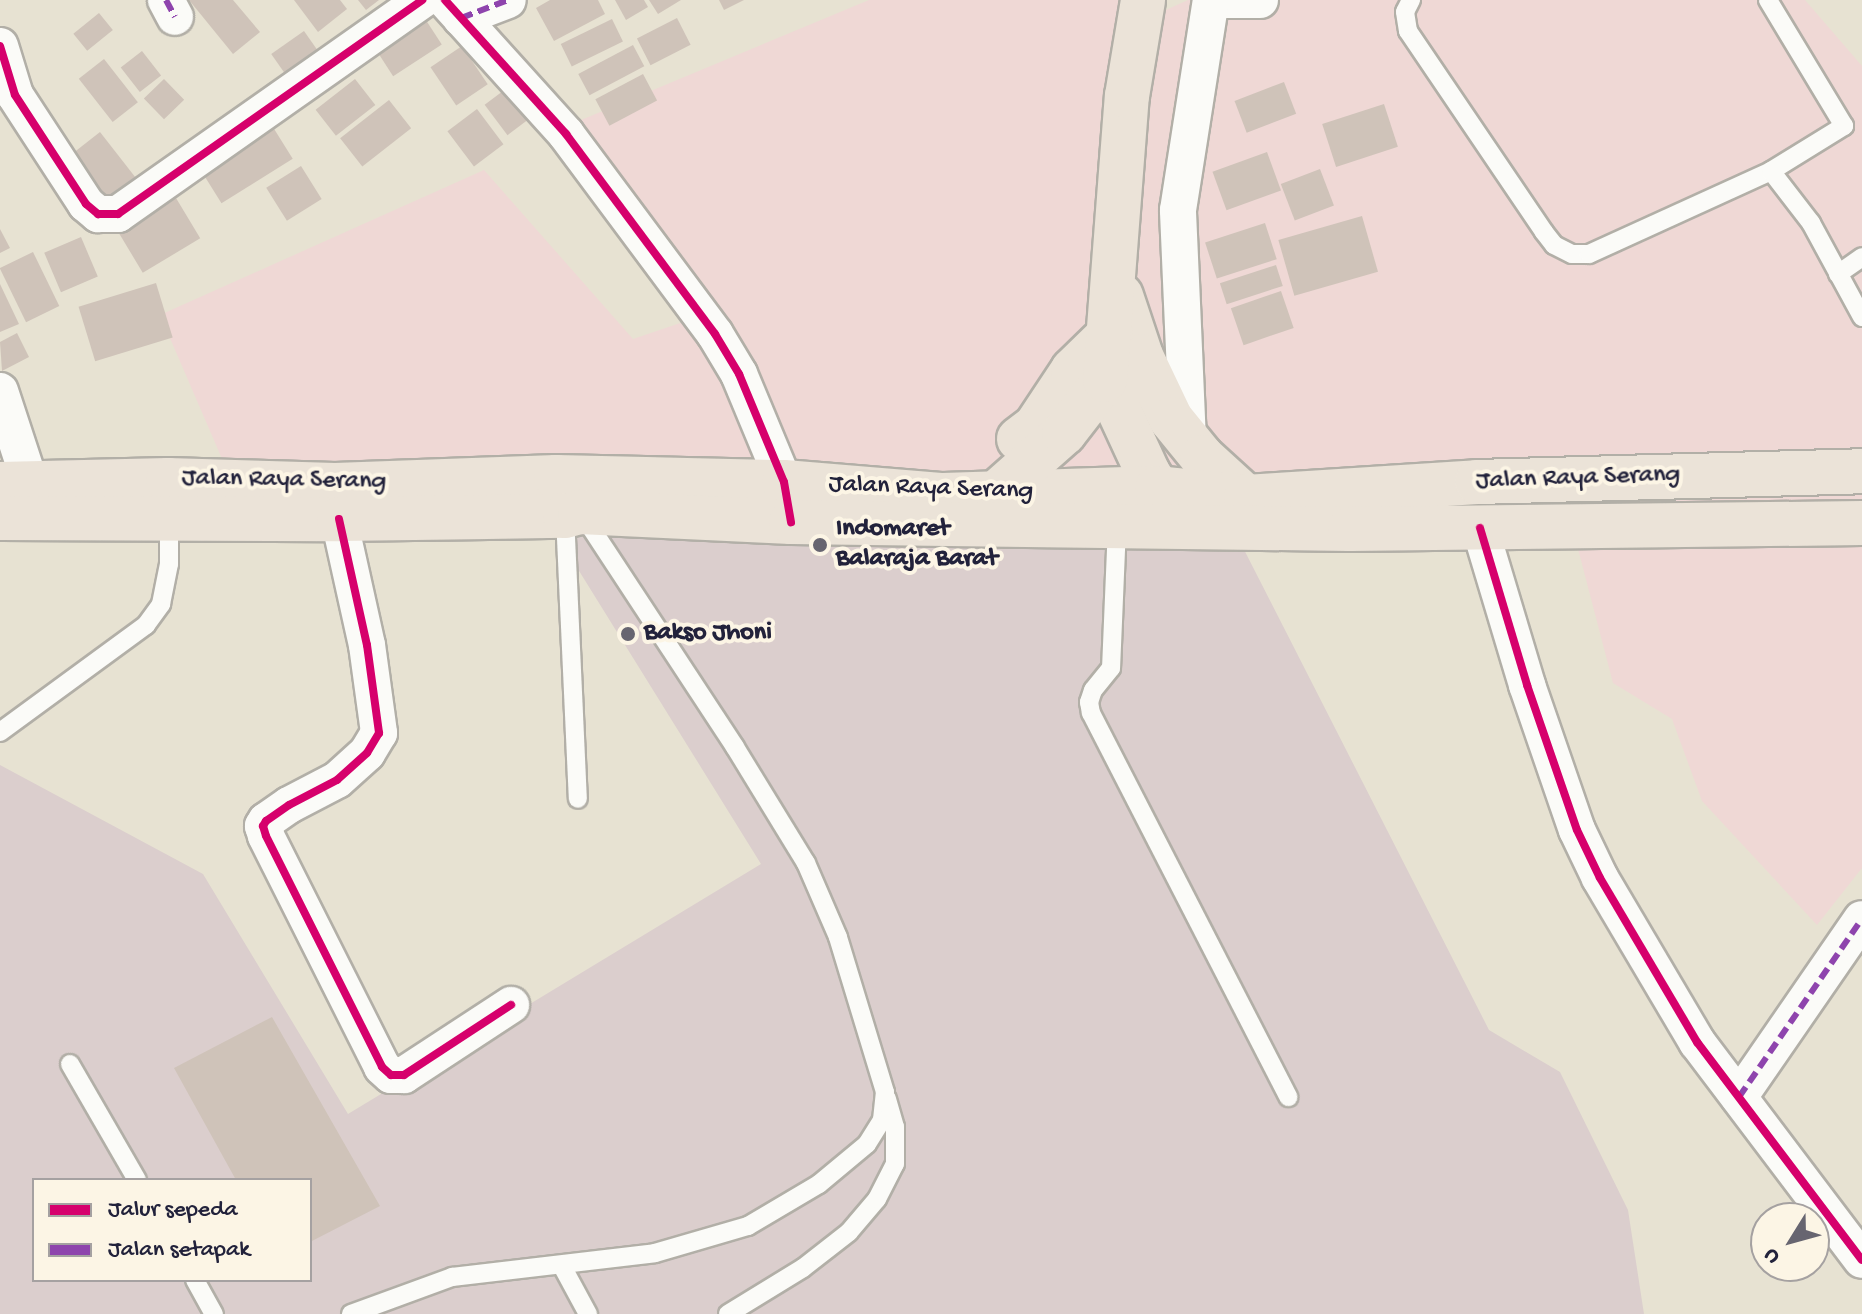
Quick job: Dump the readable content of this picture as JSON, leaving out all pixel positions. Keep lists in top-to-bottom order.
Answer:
{
  "streets": {
    "highway": ["Jalan Raya Serang"]
  },
  "places": ["Indomaret Balaraja Barat", "Bakso Jhoni"],
  "legend": ["Jalur sepeda", "Jalan setapak"],
  "north": "bottom left"
}
